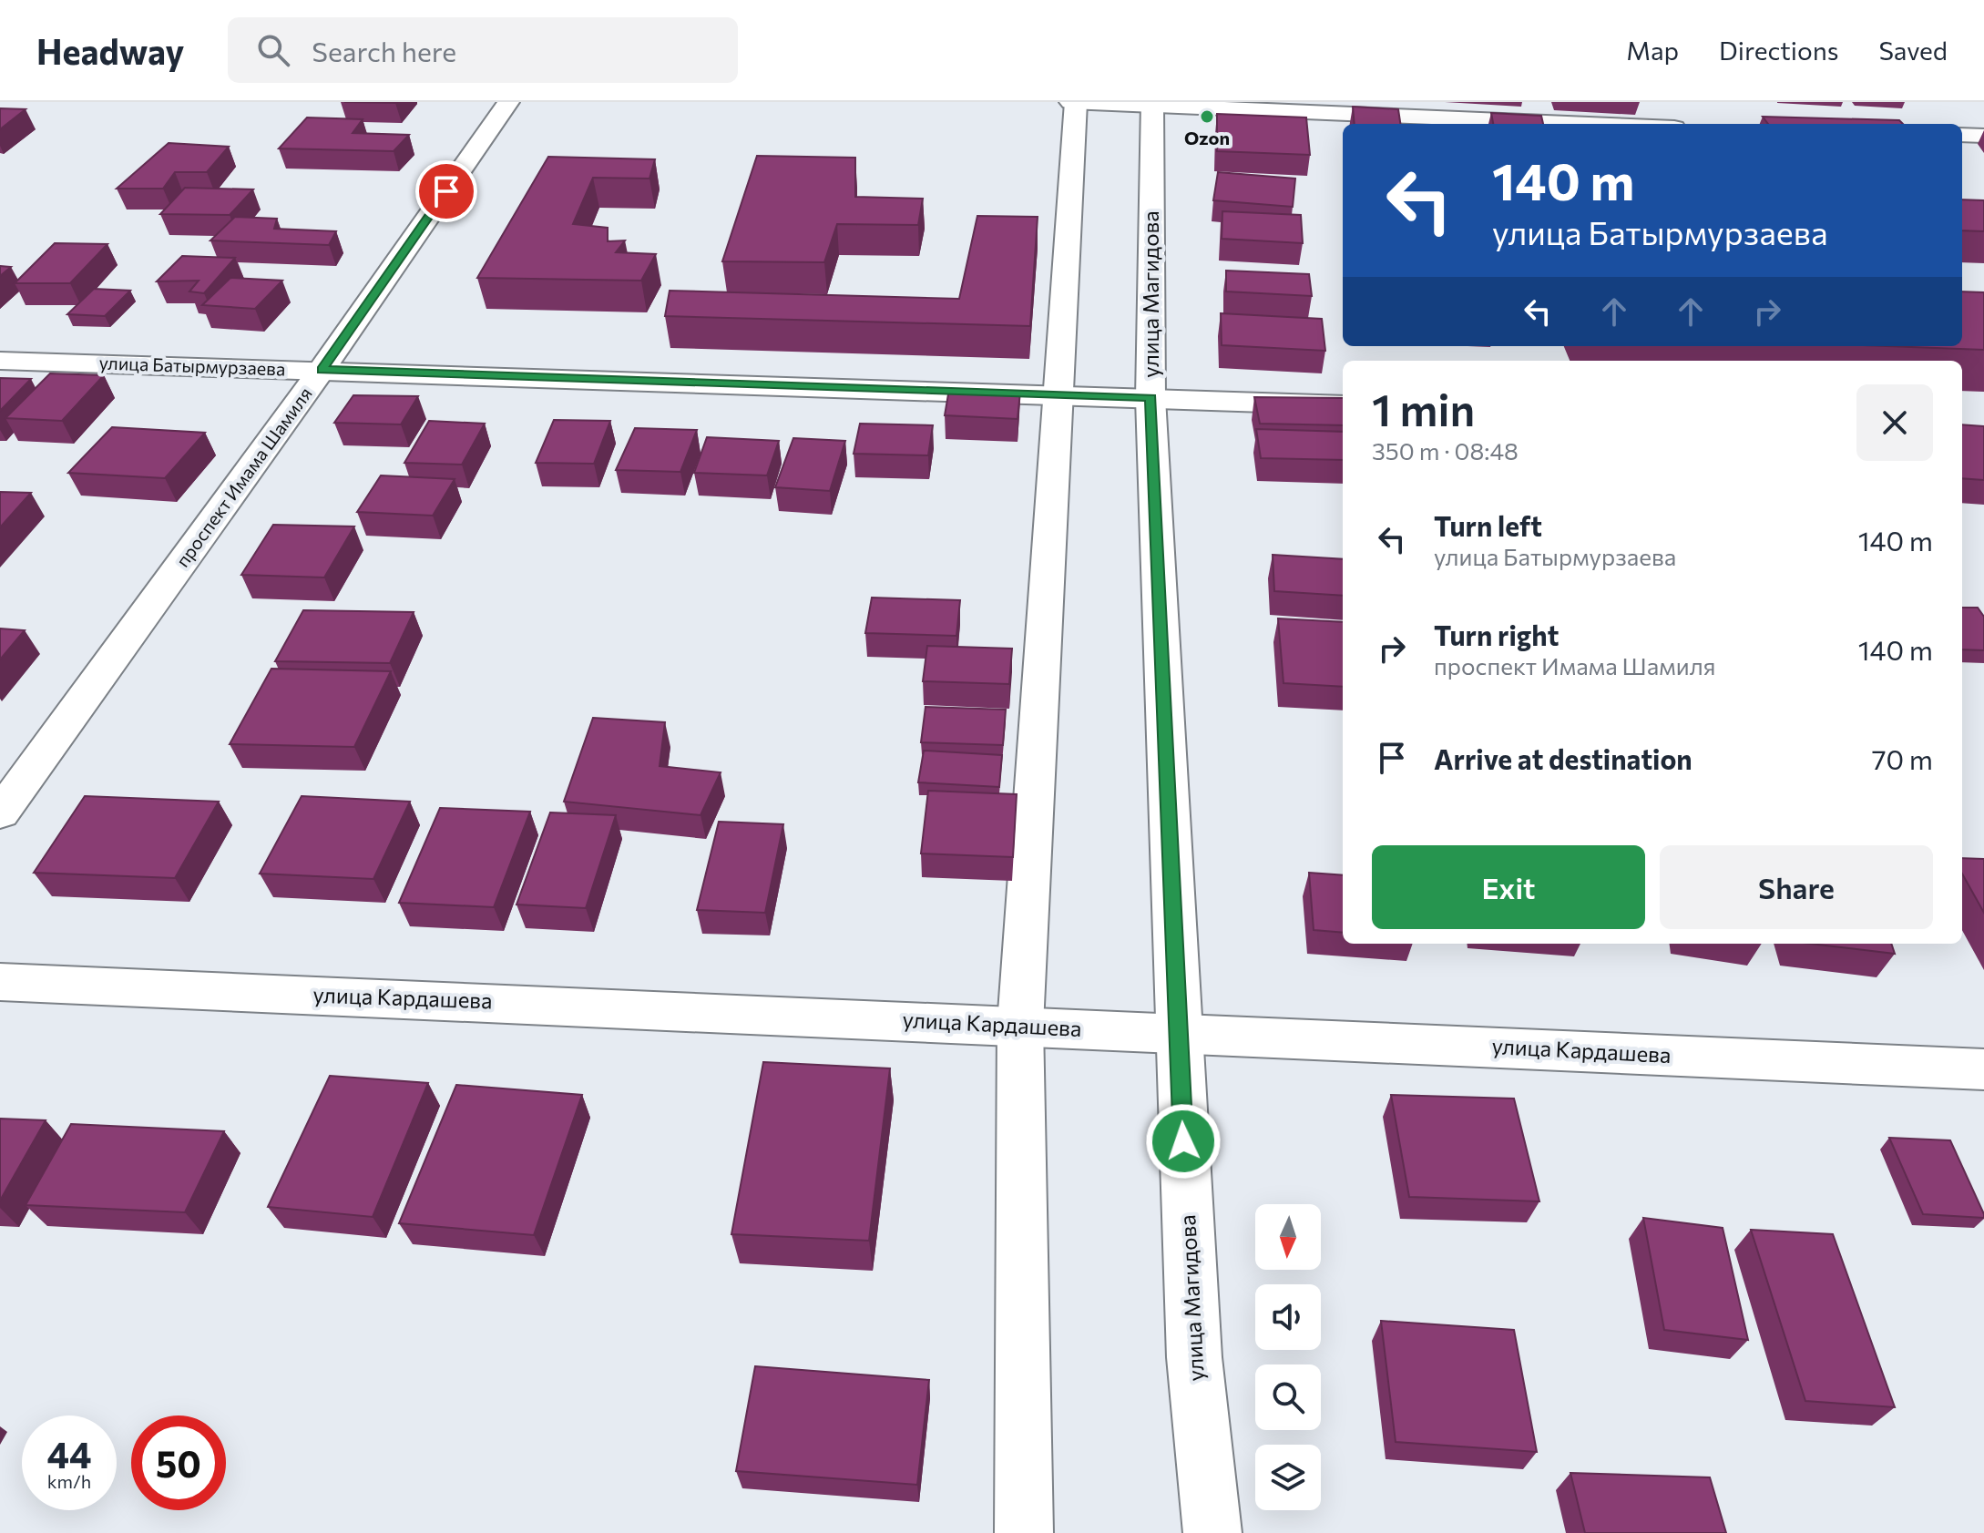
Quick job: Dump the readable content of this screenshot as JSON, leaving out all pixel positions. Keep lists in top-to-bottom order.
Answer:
{
  "streets": {
    "main road": [
      "улица Магидова",
      "улица Батырмурзаева",
      "проспект Имама Шамиля",
      "улица Кардашева"
    ]
  },
  "crossings": [
    ["улица Магидова", "улица Батырмурзаева"],
    ["улица Магидова", "улица Кардашева"],
    ["улица Батырмурзаева", "проспект Имама Шамиля"]
  ],
  "places": ["Ozon"],
  "north": "bottom",
  "page": {
    "header": "Headway",
    "search": "Search here",
    "nav": ["Map", "Directions", "Saved"],
    "turn": ["140 m", "улица Батырмурзаева"],
    "heading": ["1 min", "350 m · 08:48"],
    "list": [
      {
        "name": "Turn left",
        "note": "улица Батырмурзаева",
        "value": "140 m"
      },
      {
        "name": "Turn right",
        "note": "проспект Имама Шамиля",
        "value": "140 m"
      },
      {
        "name": "Arrive at destination",
        "value": "70 m"
      }
    ],
    "buttons": ["Exit", "Share"],
    "speed": "44 km/h",
    "limit": "50"
  }
}
